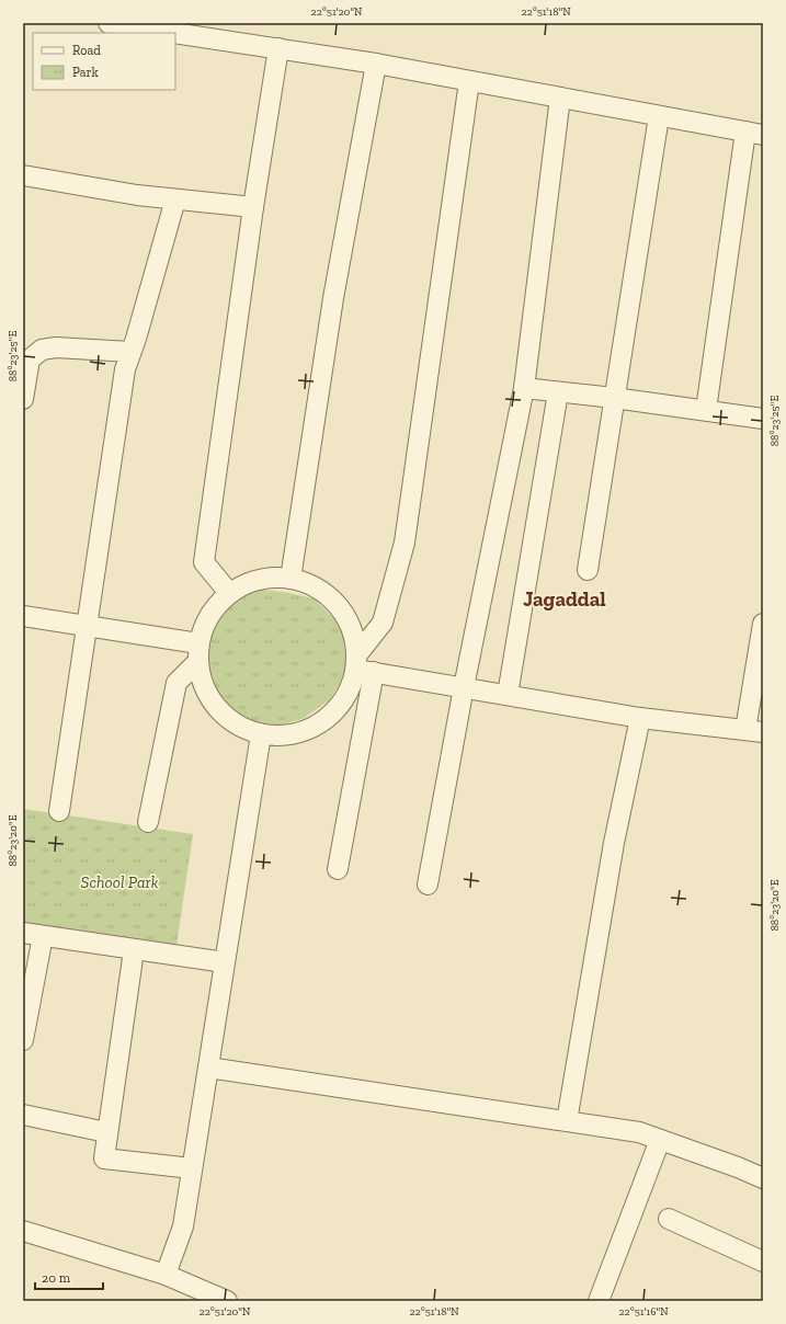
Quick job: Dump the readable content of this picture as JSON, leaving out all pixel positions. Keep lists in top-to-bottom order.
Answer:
{
  "districts": ["Jagaddal"],
  "parks": ["School Park"],
  "legend": ["Road", "Park"],
  "scale_bar": "20 m",
  "coordinates": [
    "22°51'20\"N",
    "22°51'18\"N",
    "88°23'25\"E",
    "88°23'20\"E",
    "22°51'16\"N"
  ]
}
